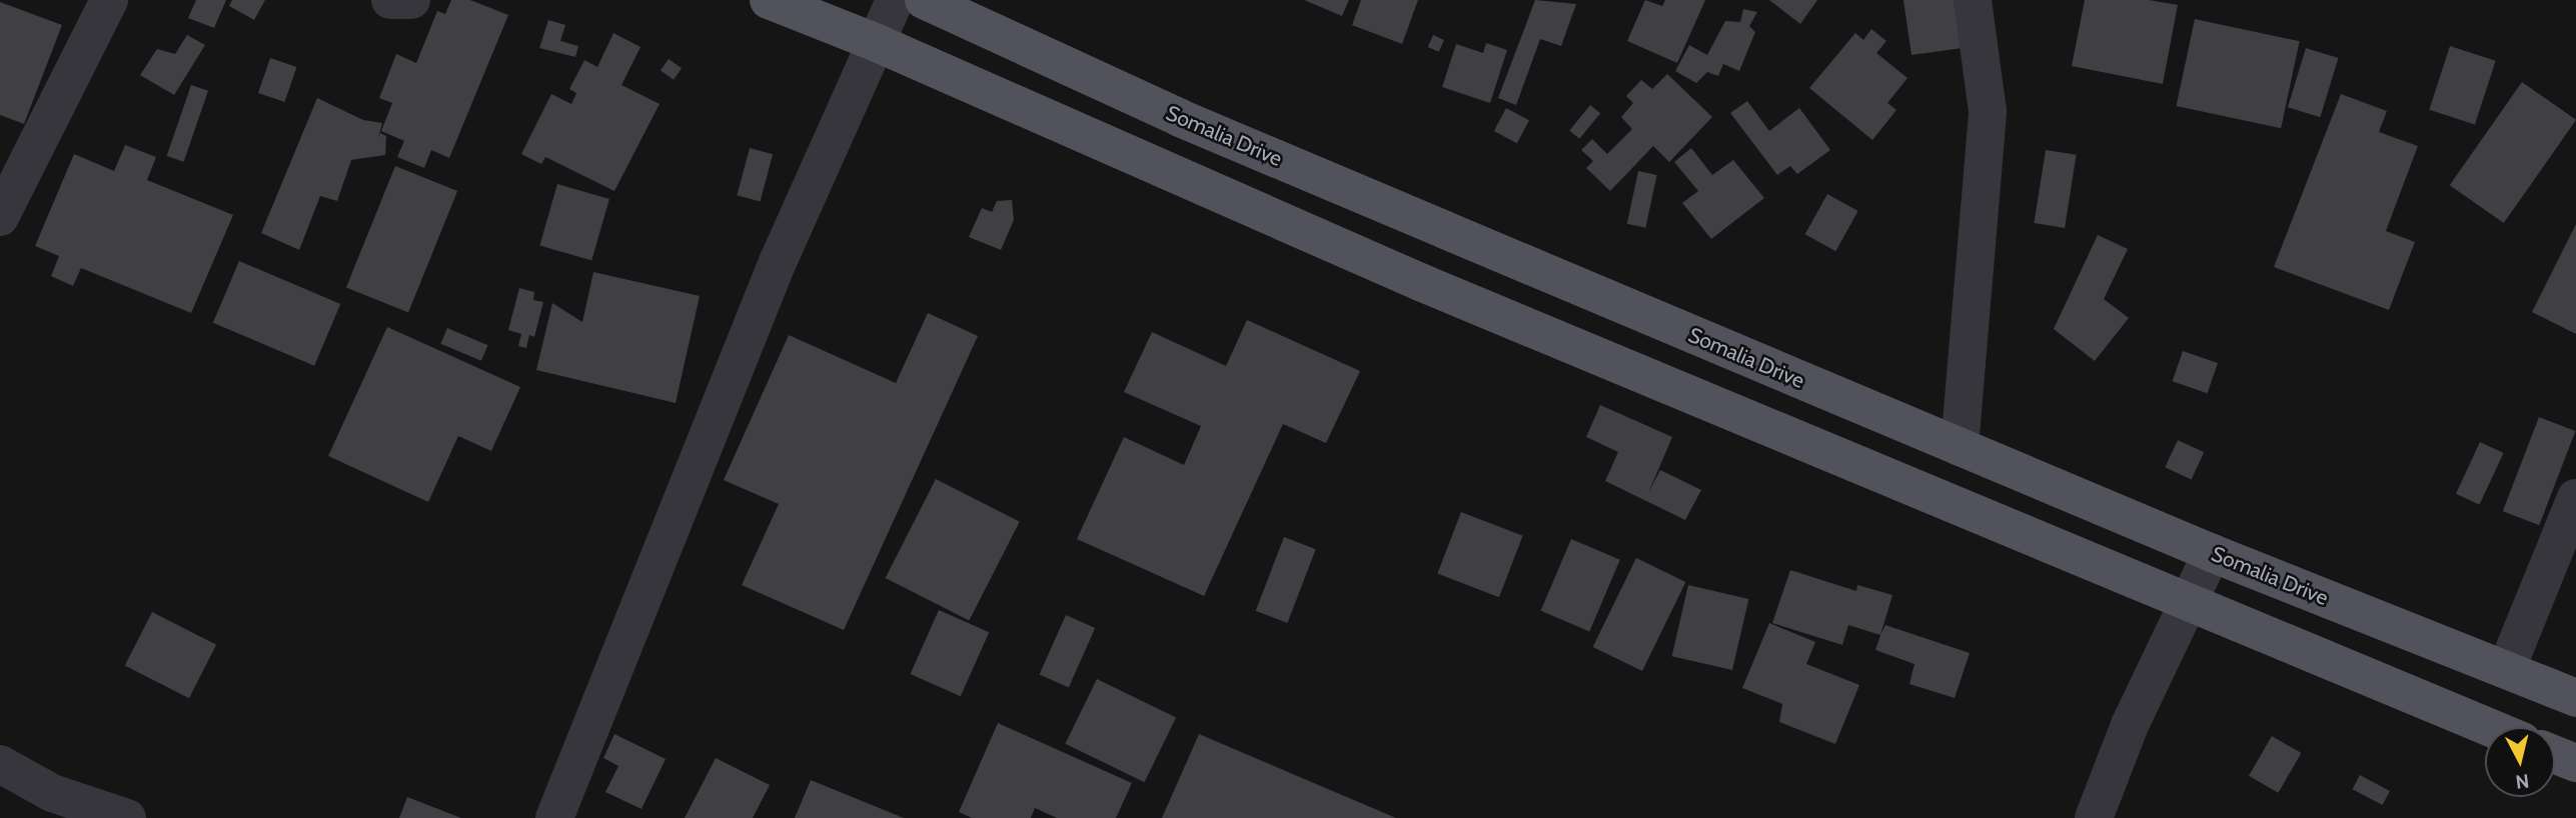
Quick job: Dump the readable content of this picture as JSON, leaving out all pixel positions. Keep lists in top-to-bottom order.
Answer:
{
  "streets": {
    "main road": ["Somalia Drive"]
  },
  "north": "bottom"
}
